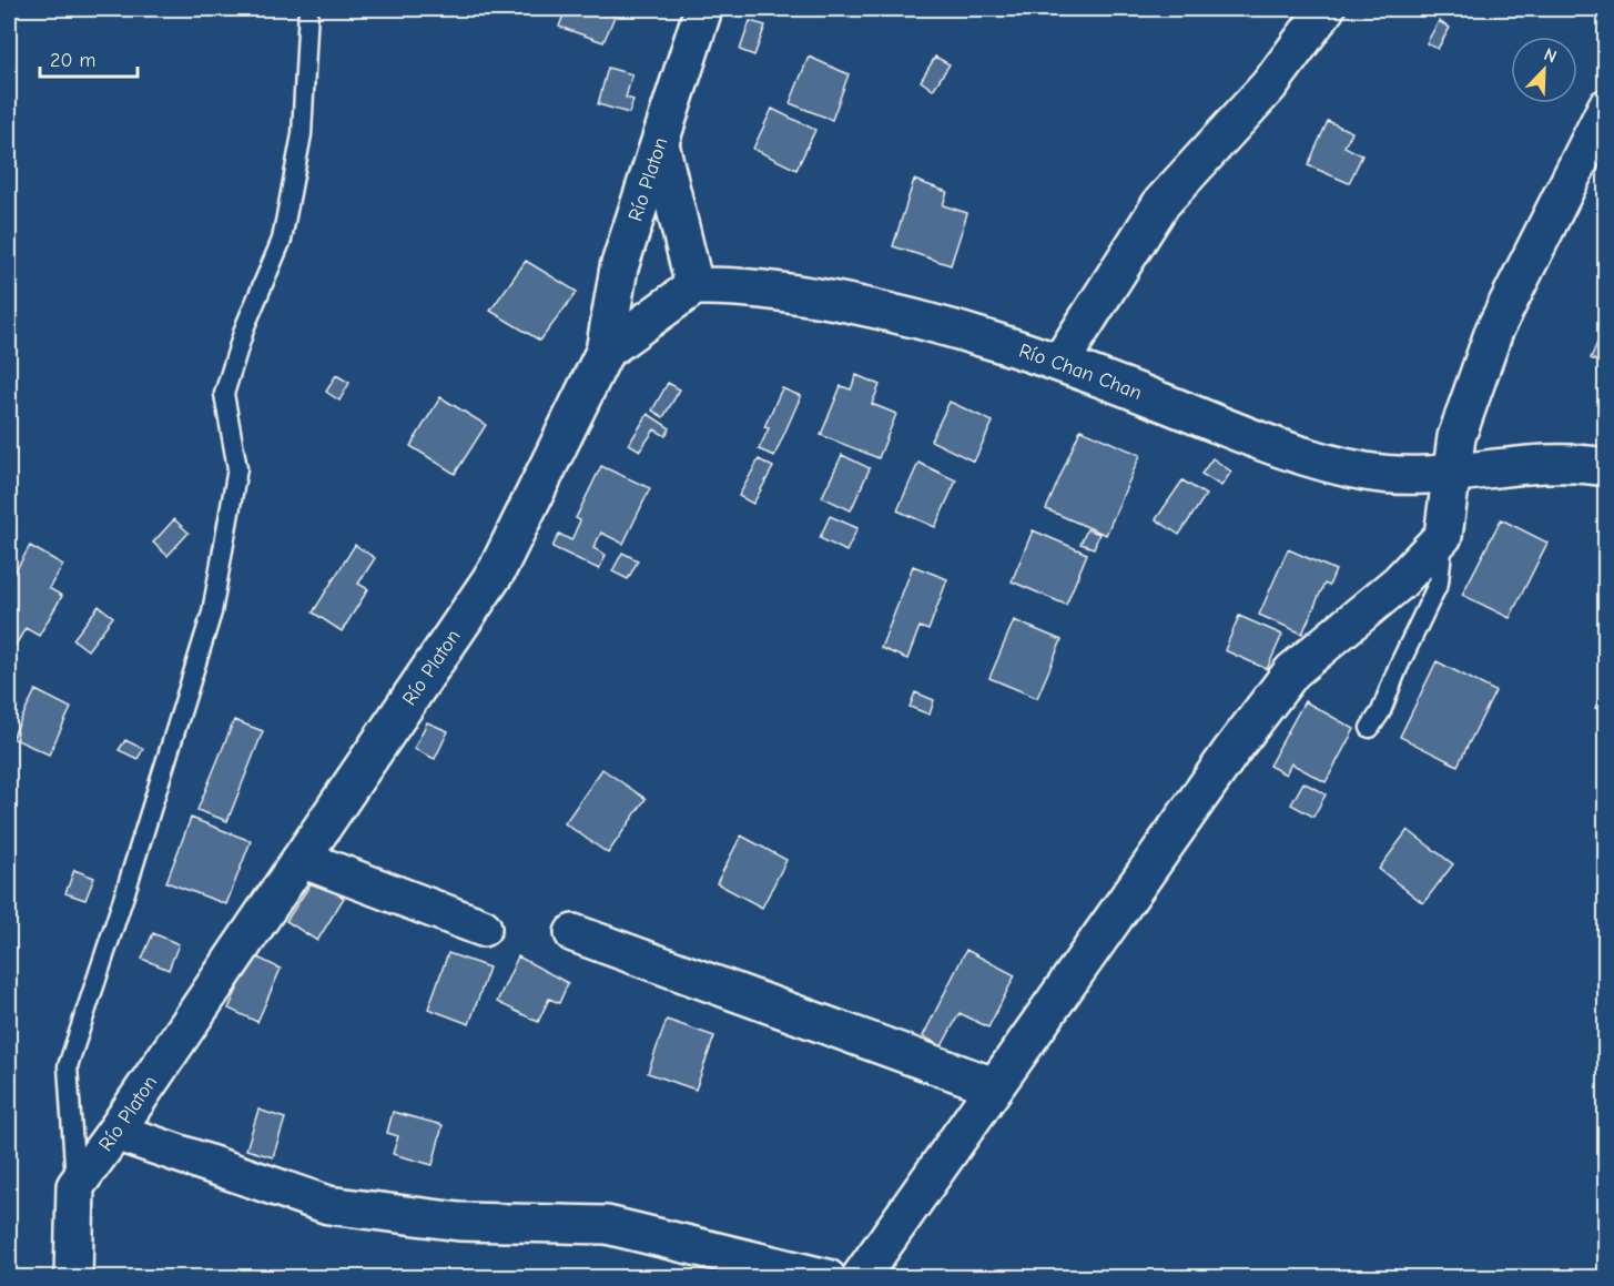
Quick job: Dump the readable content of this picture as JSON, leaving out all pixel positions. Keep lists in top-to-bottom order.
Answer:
{
  "streets": {
    "street": ["Río Platon", "Río Chan Chan"]
  },
  "scale_bar": "20 m",
  "north": "top right"
}
